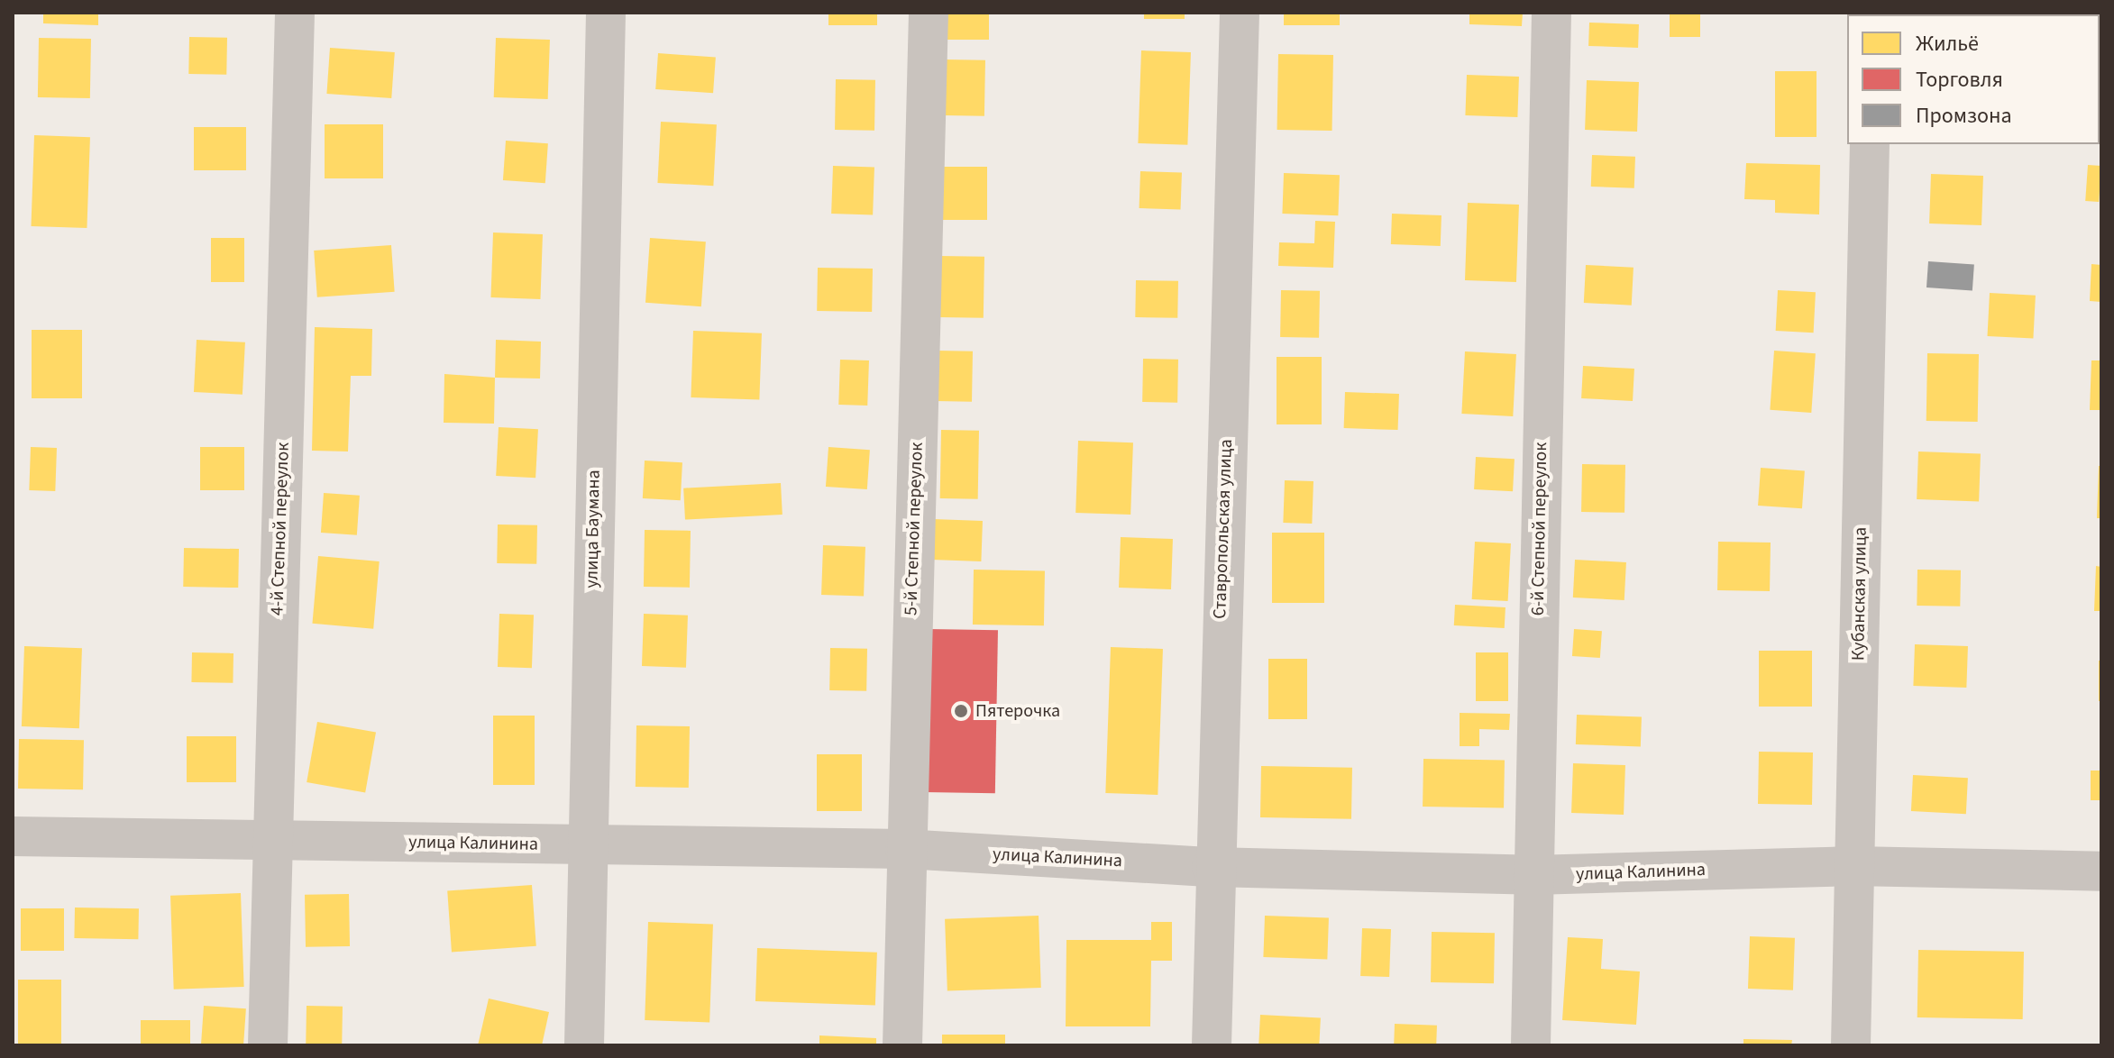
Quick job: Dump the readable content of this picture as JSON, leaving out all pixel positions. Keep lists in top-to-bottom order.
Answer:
{
  "streets": {
    "street": [
      "4-й Степной переулок",
      "улица Баумана",
      "5-й Степной переулок",
      "Ставропольская улица",
      "6-й Степной переулок",
      "Кубанская улица",
      "улица Калинина"
    ]
  },
  "crossings": [
    ["4-й Степной переулок", "улица Калинина"],
    ["улица Баумана", "улица Калинина"],
    ["5-й Степной переулок", "улица Калинина"],
    ["Ставропольская улица", "улица Калинина"],
    ["6-й Степной переулок", "улица Калинина"],
    ["Кубанская улица", "улица Калинина"]
  ],
  "places": ["Пятерочка"],
  "legend": ["Жильё", "Торговля", "Промзона"]
}
